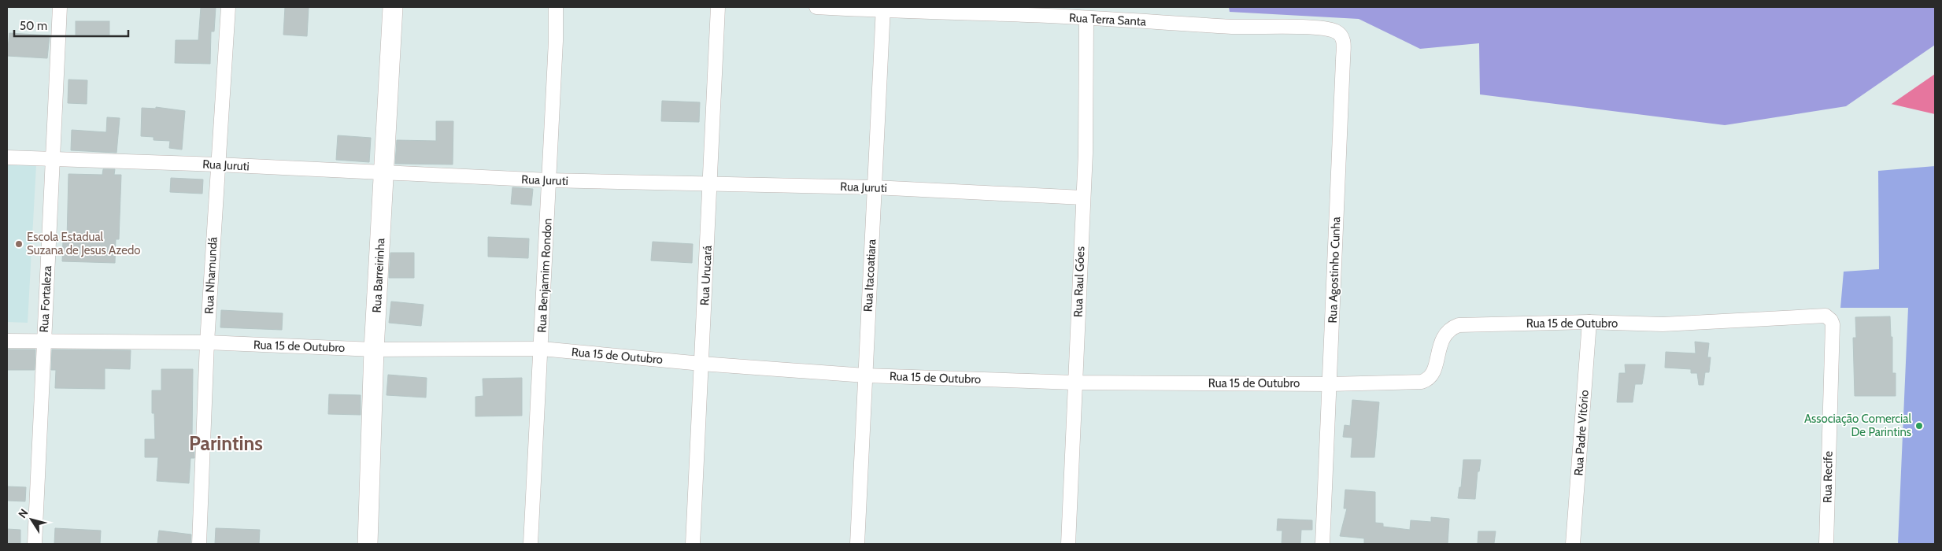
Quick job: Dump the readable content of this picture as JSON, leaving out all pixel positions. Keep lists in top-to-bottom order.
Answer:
{
  "streets": {
    "street": [
      "Rua Terra Santa",
      "Rua Juruti",
      "Rua Agostinho Cunha",
      "Rua Nhamundá",
      "Rua Barreirinha",
      "Rua Benjamim Rondon",
      "Rua Urucará",
      "Rua Itacoatiara",
      "Rua Raul Góes",
      "Rua Fortaleza",
      "Rua 15 de Outubro",
      "Rua Padre Vitório",
      "Rua Recife"
    ]
  },
  "crossings": [
    ["Rua Terra Santa", "Rua Agostinho Cunha"],
    ["Rua Terra Santa", "Rua Itacoatiara"],
    ["Rua Terra Santa", "Rua Raul Góes"],
    ["Rua Juruti", "Rua Nhamundá"],
    ["Rua Juruti", "Rua Barreirinha"],
    ["Rua Juruti", "Rua Benjamim Rondon"],
    ["Rua Juruti", "Rua Urucará"],
    ["Rua Juruti", "Rua Itacoatiara"],
    ["Rua Juruti", "Rua Raul Góes"],
    ["Rua Juruti", "Rua Fortaleza"],
    ["Rua Agostinho Cunha", "Rua 15 de Outubro"],
    ["Rua Nhamundá", "Rua 15 de Outubro"],
    ["Rua Barreirinha", "Rua 15 de Outubro"],
    ["Rua Benjamim Rondon", "Rua 15 de Outubro"],
    ["Rua Urucará", "Rua 15 de Outubro"],
    ["Rua Itacoatiara", "Rua 15 de Outubro"],
    ["Rua Raul Góes", "Rua 15 de Outubro"],
    ["Rua Fortaleza", "Rua 15 de Outubro"],
    ["Rua 15 de Outubro", "Rua Padre Vitório"],
    ["Rua 15 de Outubro", "Rua Recife"]
  ],
  "districts": ["Parintins"],
  "places": ["Escola Estadual Suzana de Jesus Azedo", "Associação Comercial De Parintins"],
  "scale_bar": "50 m",
  "north": "top left"
}
